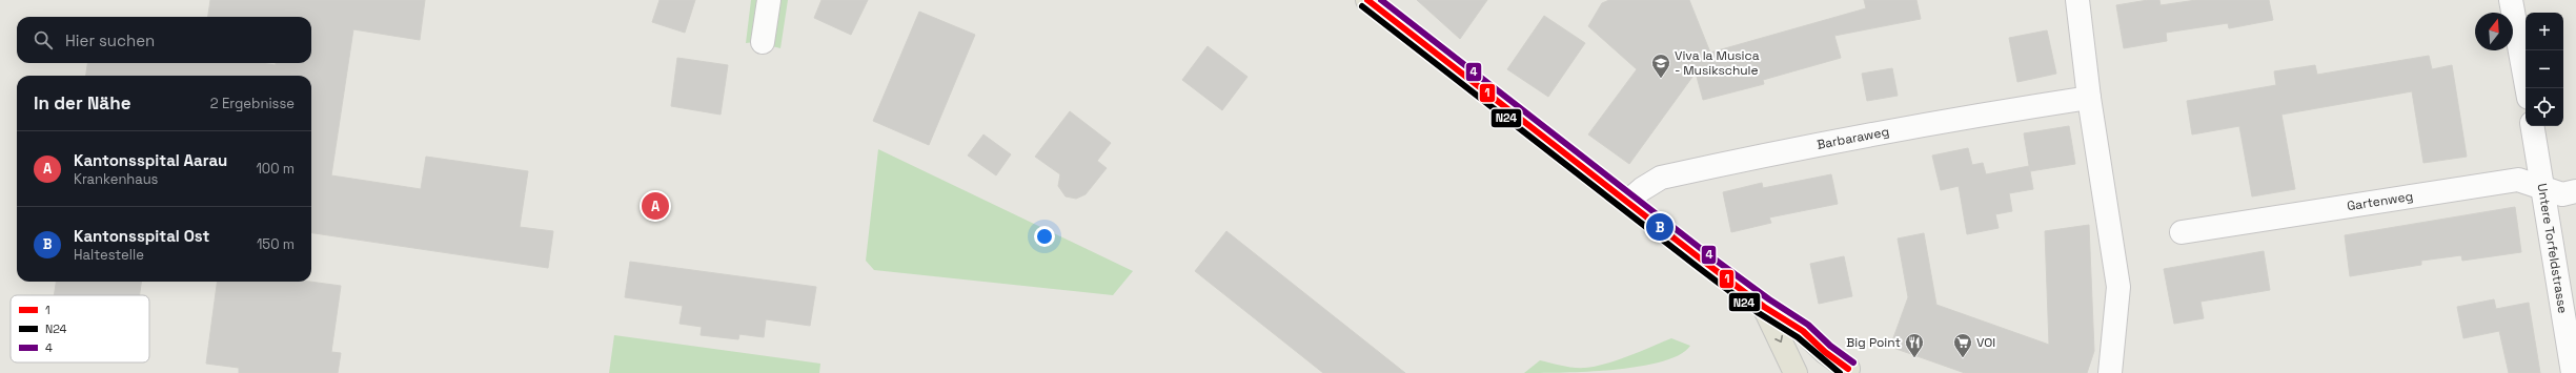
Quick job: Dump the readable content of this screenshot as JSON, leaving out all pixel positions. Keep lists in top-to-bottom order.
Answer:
{
  "streets": {
    "street": ["Barbaraweg", "Gartenweg", "Untere Torfeldstrasse"]
  },
  "crossings": [
    ["Gartenweg", "Untere Torfeldstrasse"]
  ],
  "places": {
    "school or university": ["Viva la Musica - Musikschule"],
    "restaurant": ["Big Point"],
    "supermarket": ["VOI"]
  },
  "lines": ["transit line 1", "transit line 4", "transit line N24"],
  "legend": ["1", "N24", "4"],
  "north": "top",
  "page": {
    "map_buttons": ["+", "−"],
    "search": "Hier suchen",
    "heading": ["In der Nähe", "2 Ergebnisse"],
    "list": [
      {
        "mark": "A",
        "name": "Kantonsspital Aarau",
        "note": "Krankenhaus",
        "value": "100 m"
      },
      {
        "mark": "B",
        "name": "Kantonsspital Ost",
        "note": "Haltestelle",
        "value": "150 m"
      }
    ],
    "pins": ["A", "B"]
  }
}
